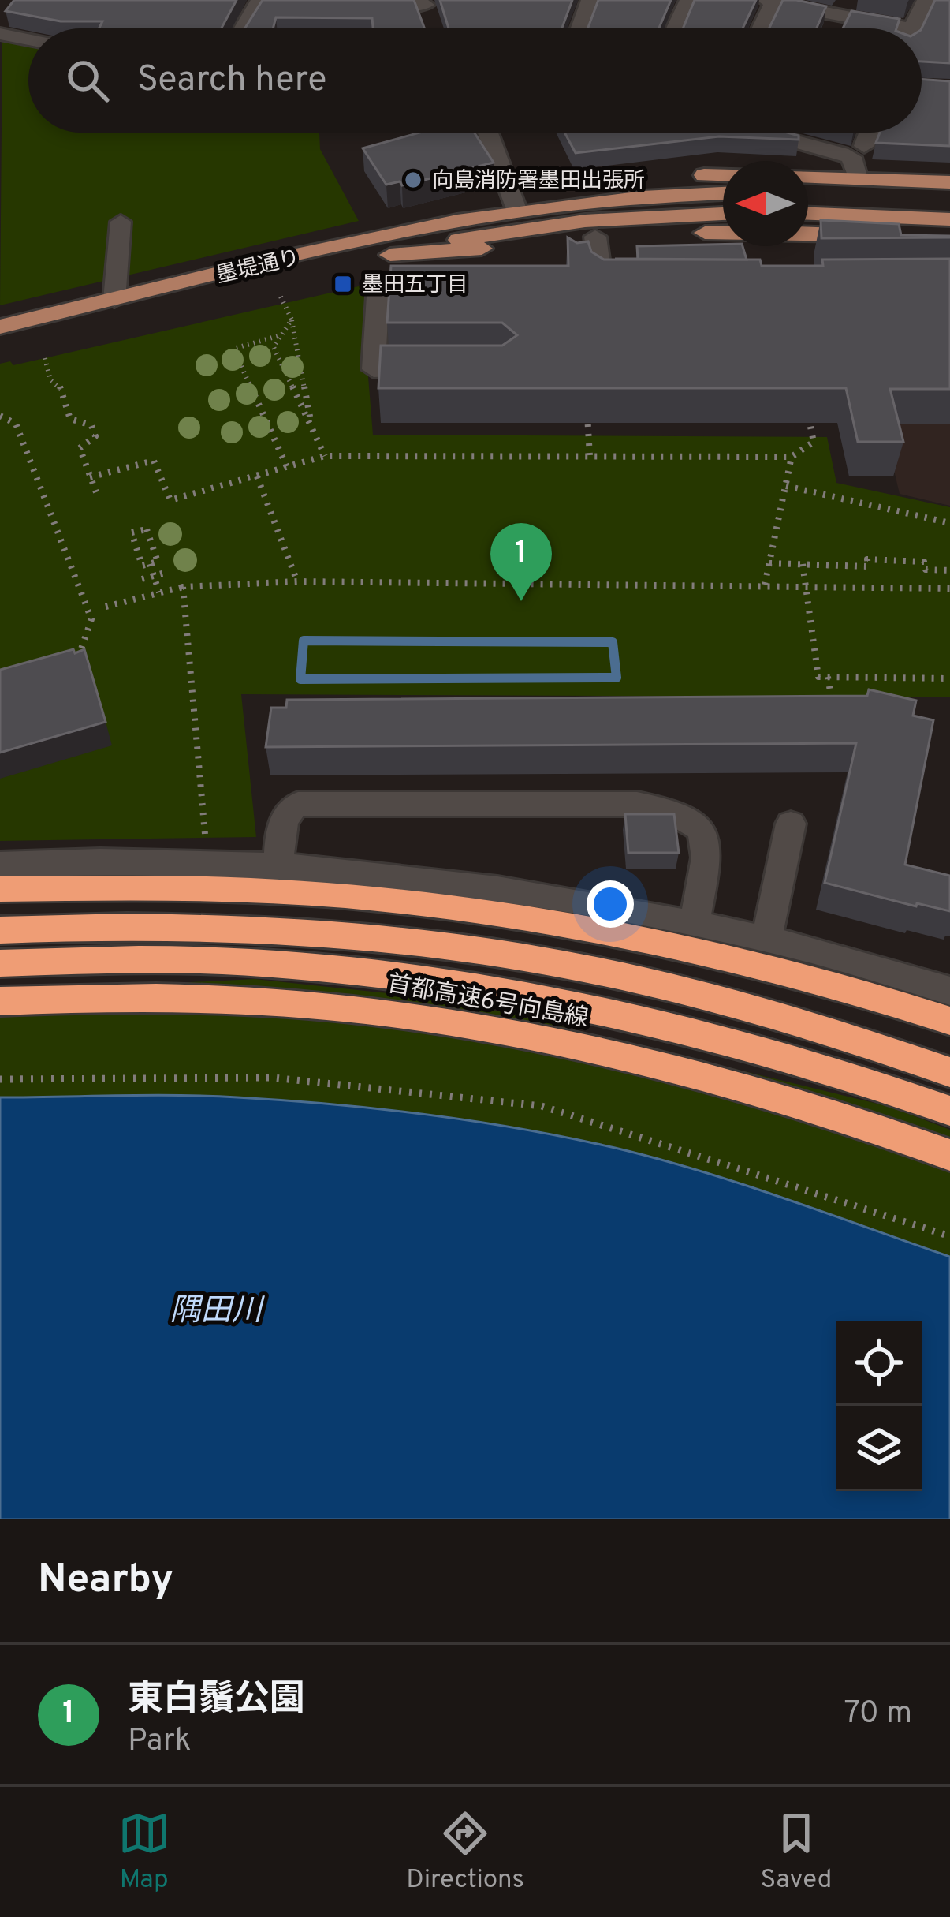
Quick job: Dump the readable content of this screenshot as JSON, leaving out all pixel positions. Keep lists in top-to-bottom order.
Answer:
{
  "streets": {
    "highway": ["首都高速6号向島線"],
    "main road": ["墨堤通り"]
  },
  "water": ["隅田川"],
  "places": {
    "other": ["向島消防署墨田出張所"],
    "transit": ["墨田五丁目"]
  },
  "north": "left",
  "page": {
    "search": "Search here",
    "pins": "1",
    "heading": "Nearby",
    "list": [
      {
        "mark": "1",
        "name": "東白鬚公園",
        "note": "Park",
        "value": "70 m"
      }
    ],
    "nav": ["Map", "Directions", "Saved"]
  }
}
